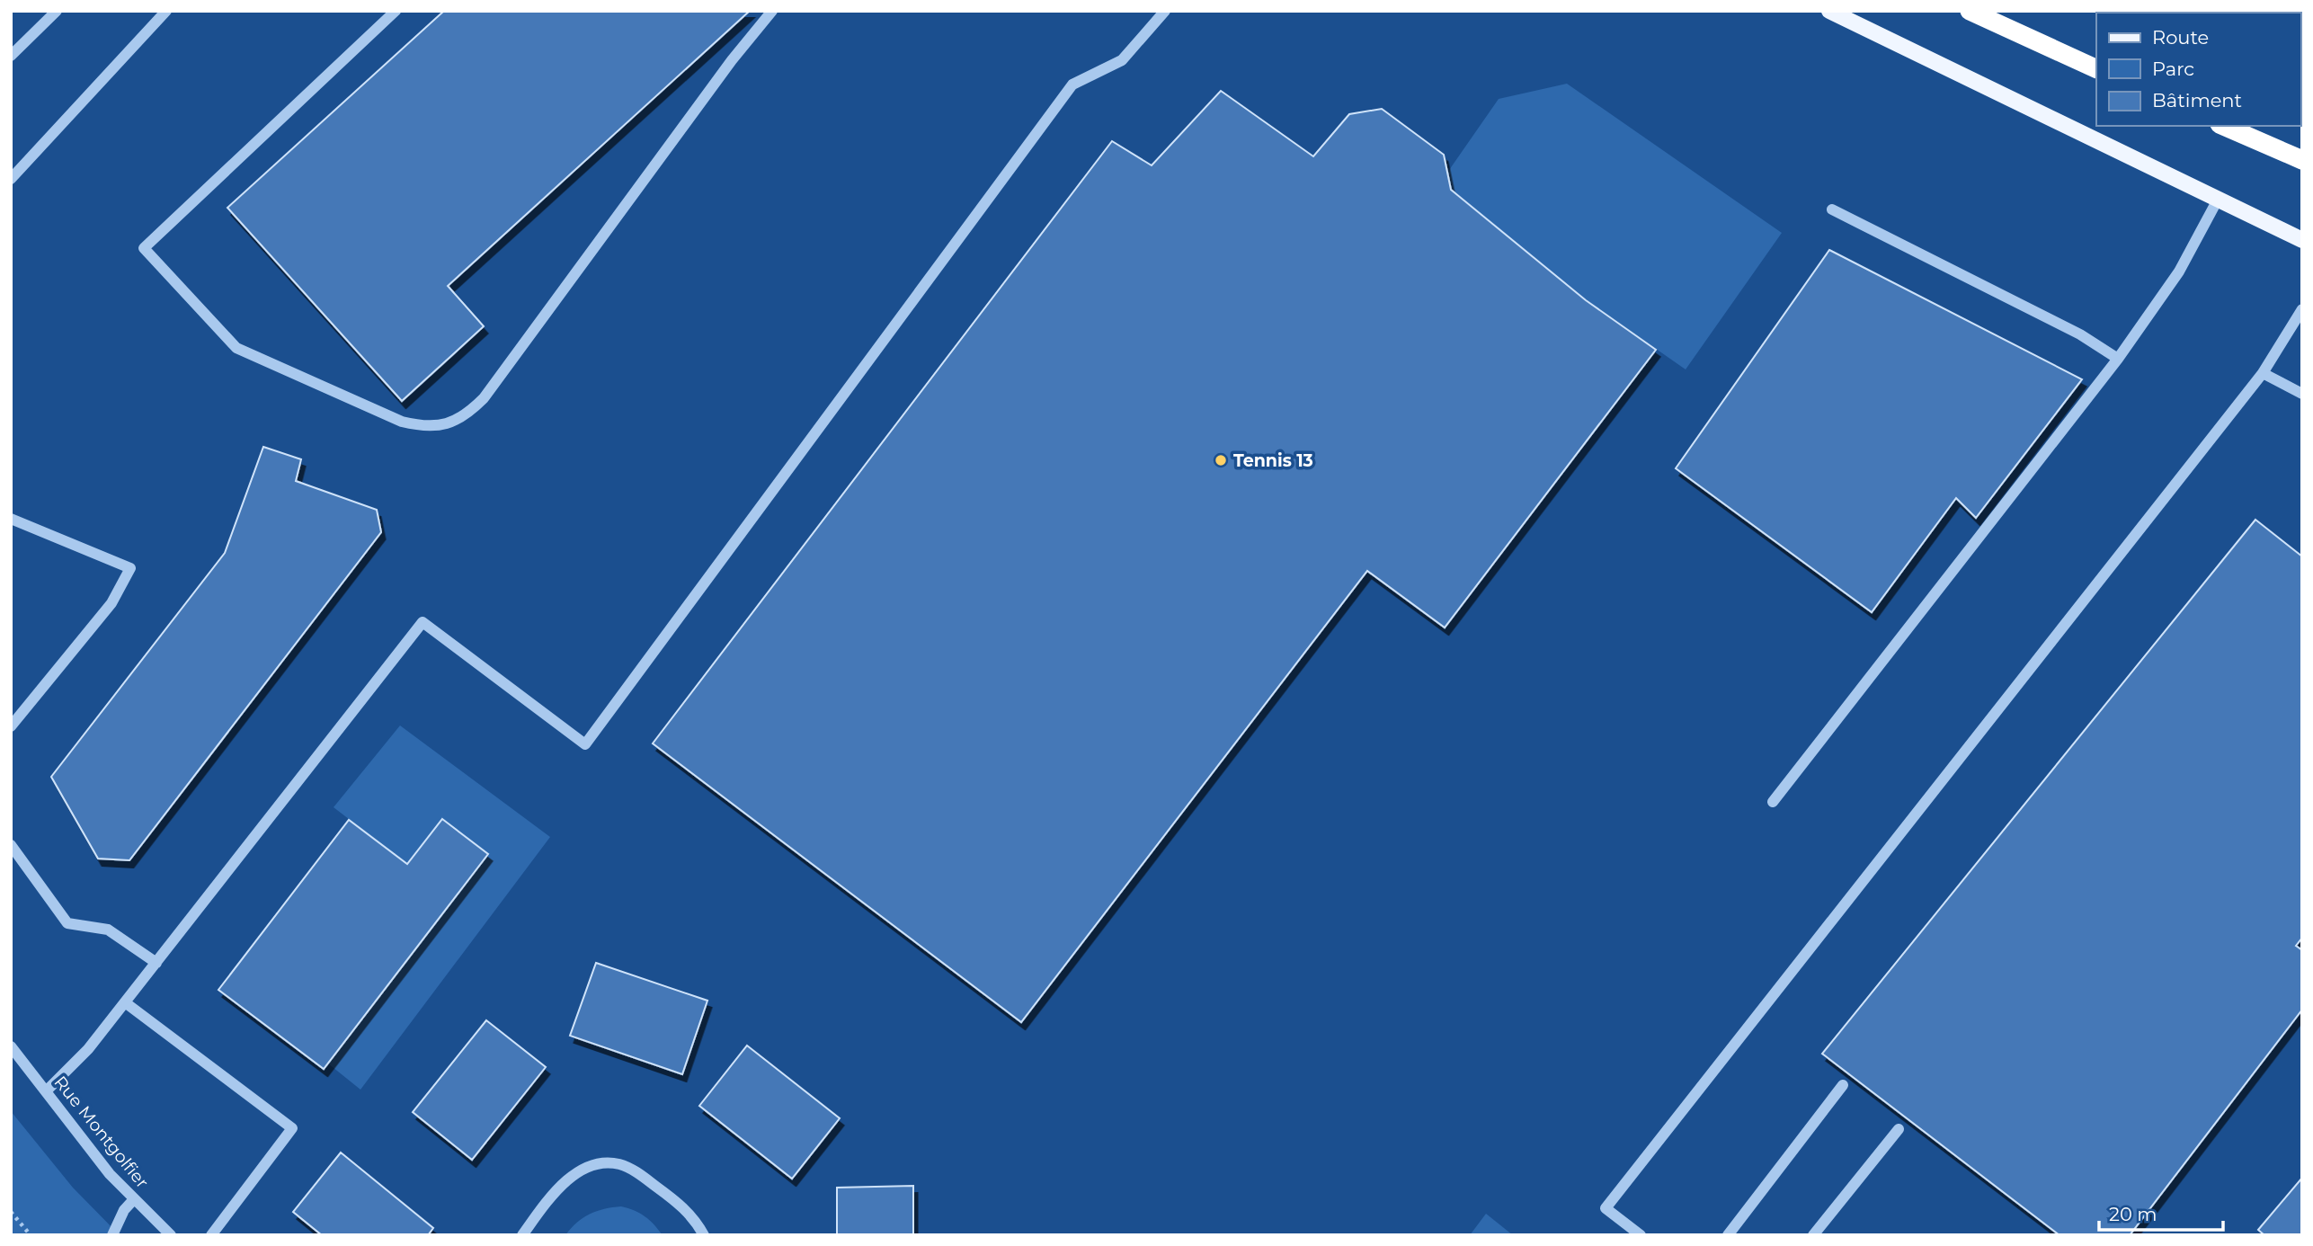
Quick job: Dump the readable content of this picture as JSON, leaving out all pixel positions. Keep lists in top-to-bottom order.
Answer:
{
  "streets": {
    "street": ["Rue Montgolfier"]
  },
  "places": ["Tennis 13"],
  "legend": ["Route", "Parc", "Bâtiment"],
  "scale_bar": "20 m"
}
